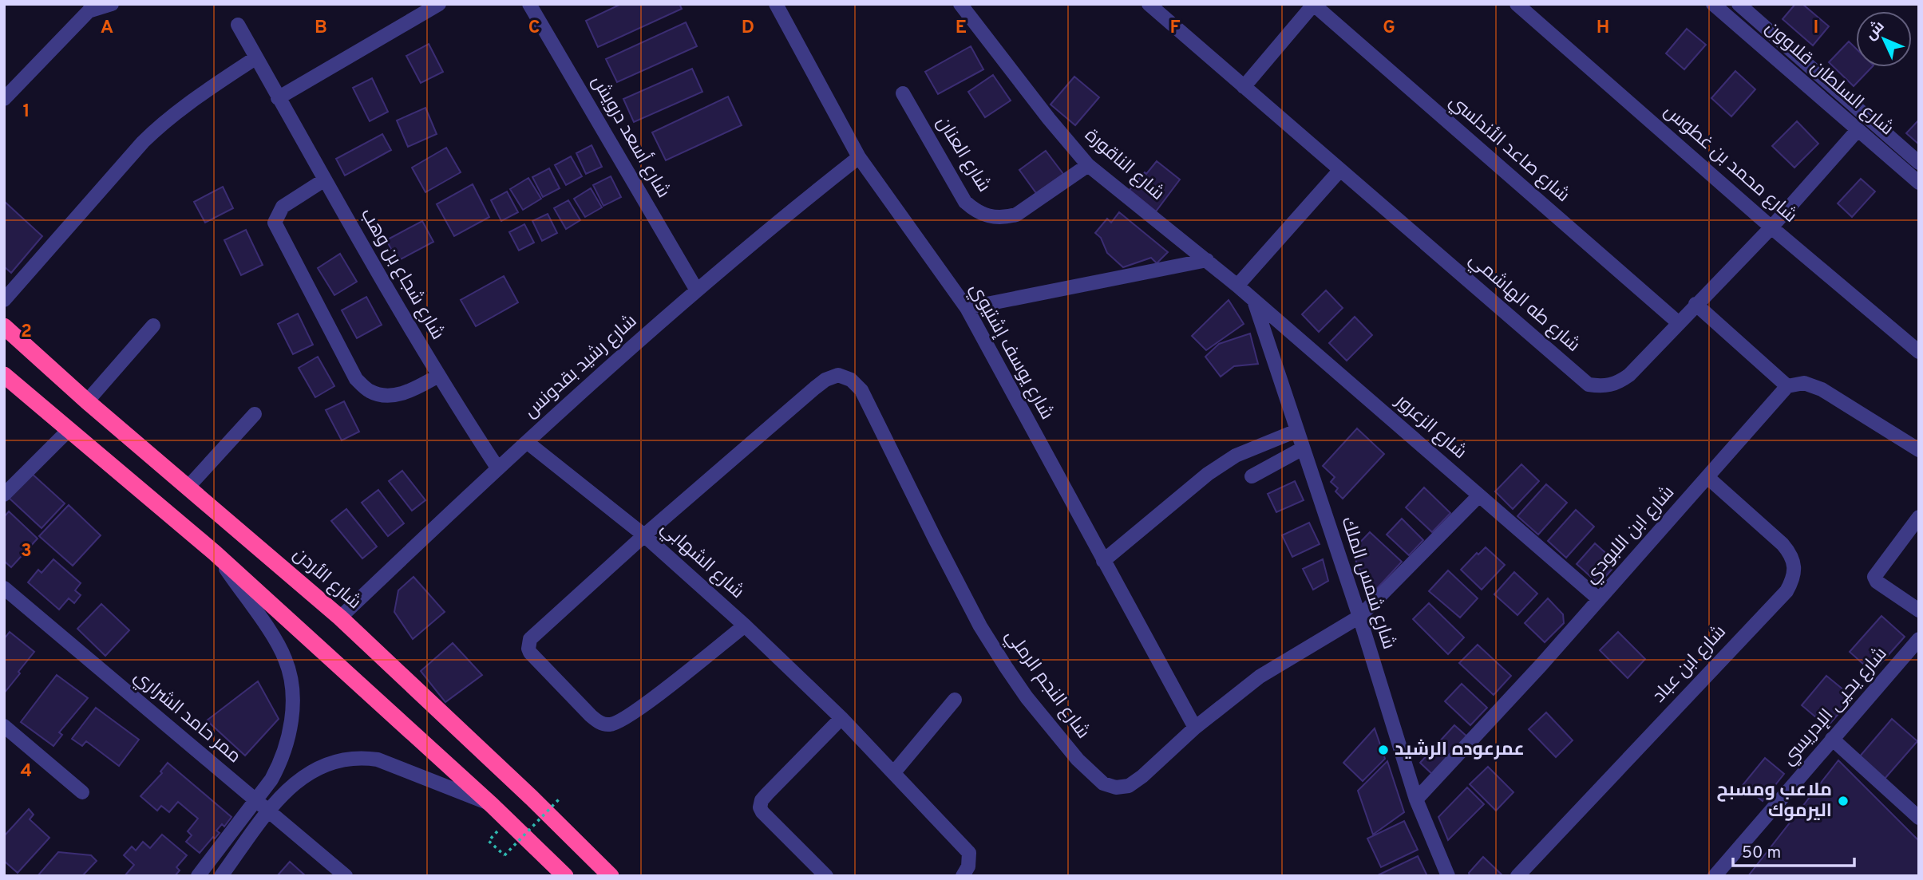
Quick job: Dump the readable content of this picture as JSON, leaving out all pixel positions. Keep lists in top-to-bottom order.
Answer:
{
  "streets": {
    "highway": ["شارع الأردن"],
    "street": [
      "شارع السلطان قلاوون",
      "شارع أسعد درويش",
      "شارع صاعد الأندلسي",
      "شارع العنان",
      "شارع محمد بن غطوس",
      "شارع الناقورة",
      "شارع شجاع بن وهب",
      "شارع طه الهاشمي",
      "شارع يوسف إشتيوي",
      "شارع رشيد بقدونس",
      "شارع الزعرور",
      "شارع ابن اللبودي",
      "شارع الشهابي",
      "شارع شمس الملك",
      "شارع ابن عباد",
      "شارع النجم الرملي",
      "شارع يحيى الإدريسي",
      "ممر حامد الشراري"
    ]
  },
  "crossings": [
    ["شارع السلطان قلاوون", "شارع طه الهاشمي"],
    ["شارع أسعد درويش", "شارع رشيد بقدونس"],
    ["شارع صاعد الأندلسي", "شارع طه الهاشمي"],
    ["شارع العنان", "شارع الناقورة"],
    ["شارع محمد بن غطوس", "شارع طه الهاشمي"],
    ["شارع الناقورة", "شارع الزعرور"],
    ["شارع شجاع بن وهب", "شارع رشيد بقدونس"],
    ["شارع يوسف إشتيوي", "شارع رشيد بقدونس"],
    ["شارع يوسف إشتيوي", "شارع النجم الرملي"],
    ["شارع رشيد بقدونس", "شارع الشهابي"],
    ["شارع رشيد بقدونس", "شارع الأردن"],
    ["شارع الزعرور", "شارع ابن اللبودي"],
    ["شارع الزعرور", "شارع شمس الملك"],
    ["شارع الزعرور", "شارع النجم الرملي"],
    ["شارع ابن اللبودي", "شارع شمس الملك"],
    ["شارع ابن اللبودي", "شارع ابن عباد"],
    ["شارع الشهابي", "شارع النجم الرملي"],
    ["شارع شمس الملك", "شارع النجم الرملي"]
  ],
  "places": ["عمرعوده الرشيد", "ملاعب ومسبح اليرموك"],
  "scale_bar": "50 m",
  "north": "top left",
  "grid": {
    "columns": [
      "A",
      "B",
      "C",
      "D",
      "E",
      "F",
      "G",
      "H",
      "I"
    ],
    "rows": [
      "1",
      "2",
      "3",
      "4"
    ]
  }
}
